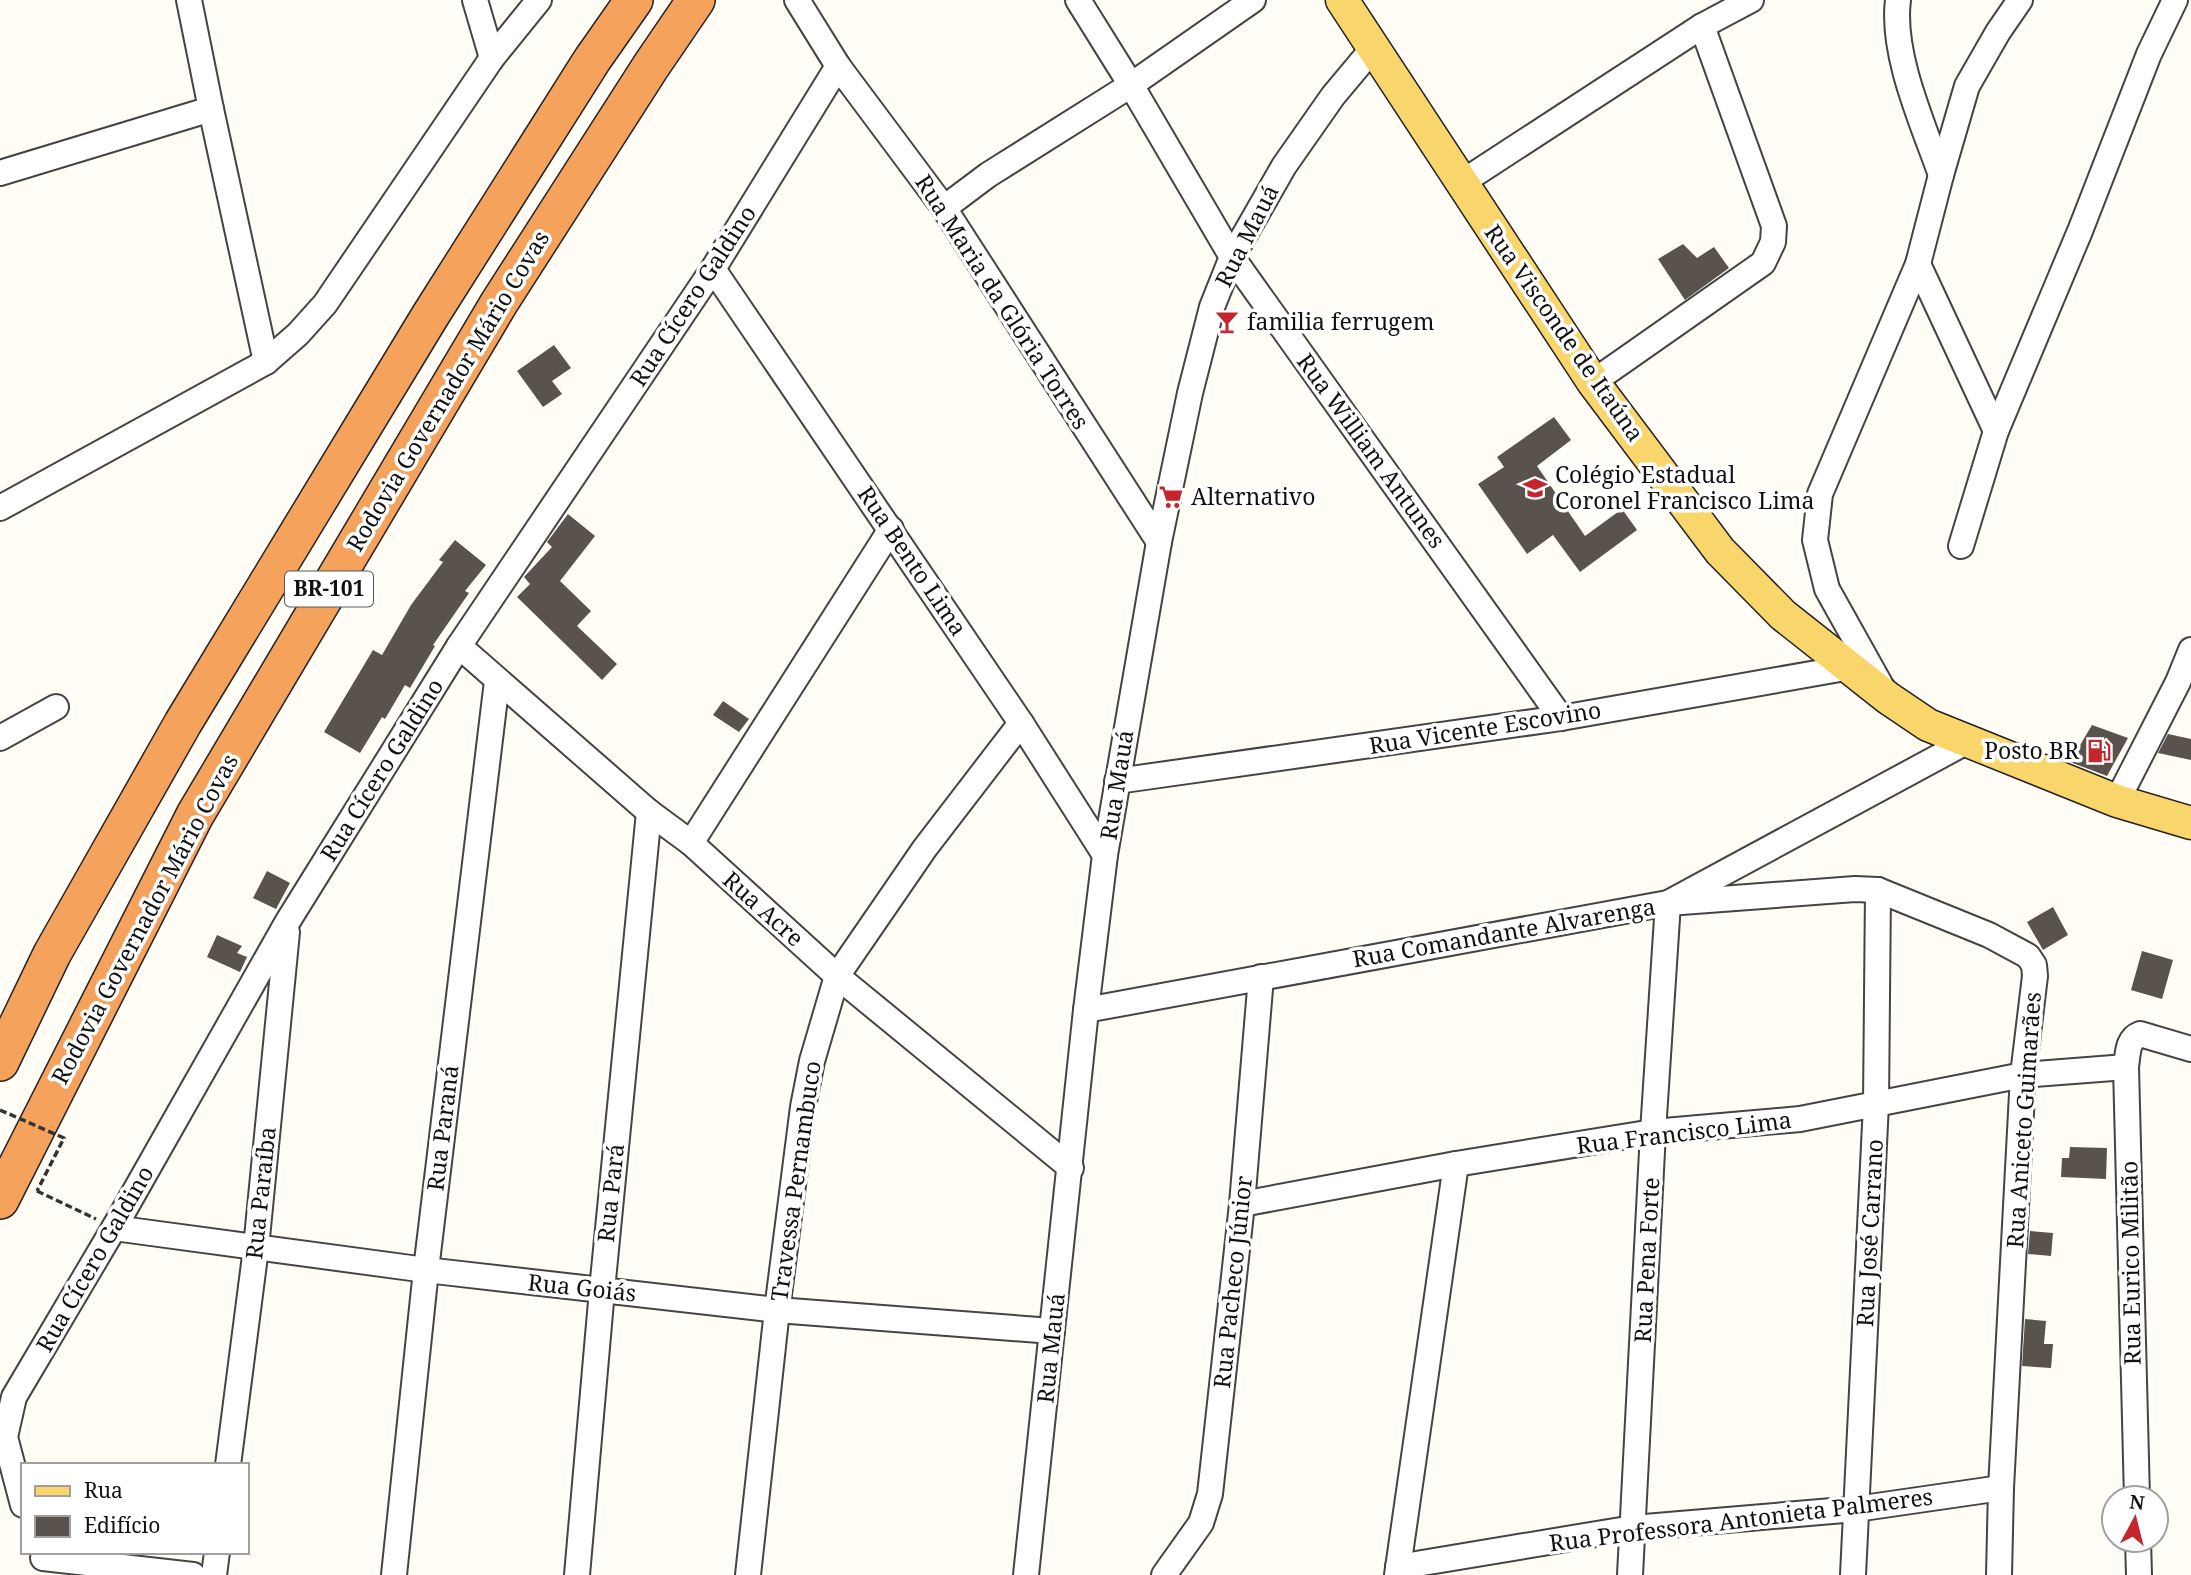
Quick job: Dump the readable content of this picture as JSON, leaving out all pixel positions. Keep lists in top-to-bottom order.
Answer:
{
  "streets": {
    "highway": ["Rodovia Governador Mário Covas", "BR-101"],
    "main road": ["Rua Visconde de Itaúna"],
    "street": [
      "Rua Mauá",
      "Rua Cícero Galdino",
      "Rua Maria da Glória Torres",
      "Rua William Antunes",
      "Rua Bento Lima",
      "Rua Vicente Escovino",
      "Rua Acre",
      "Rua Comandante Alvarenga",
      "Rua Aniceto Guimarães",
      "Rua Paraná",
      "Rua Francisco Lima",
      "Travessa Pernambuco",
      "Rua Paraíba",
      "Rua Pará",
      "Rua José Carrano",
      "Rua Pena Forte",
      "Rua Eurico Militão",
      "Rua Pacheco Júnior",
      "Rua Goiás",
      "Rua Professora Antonieta Palmeres"
    ]
  },
  "crossings": [
    ["Rua Mauá", "Rua Maria da Glória Torres"],
    ["Rua Mauá", "Rua Visconde de Itaúna"],
    ["Rua Mauá", "Rua William Antunes"],
    ["Rua Mauá", "Rua Bento Lima"],
    ["Rua Mauá", "Rua Vicente Escovino"],
    ["Rua Mauá", "Rua Acre"],
    ["Rua Mauá", "Rua Comandante Alvarenga"],
    ["Rua Mauá", "Rua Goiás"],
    ["Rua Cícero Galdino", "Rua Maria da Glória Torres"],
    ["Rua Cícero Galdino", "Rua Bento Lima"],
    ["Rua Cícero Galdino", "Rua Acre"],
    ["Rua Cícero Galdino", "Rua Paraíba"],
    ["Rua Cícero Galdino", "Rua Goiás"],
    ["Rua Visconde de Itaúna", "Rua Vicente Escovino"],
    ["Rua Visconde de Itaúna", "Rua Comandante Alvarenga"],
    ["Rua William Antunes", "Rua Vicente Escovino"],
    ["Rua Bento Lima", "Travessa Pernambuco"],
    ["Rua Acre", "Rua Paraná"],
    ["Rua Acre", "Travessa Pernambuco"],
    ["Rua Acre", "Rua Pará"],
    ["Rua Comandante Alvarenga", "Rua Aniceto Guimarães"],
    ["Rua Comandante Alvarenga", "Rua Pena Forte"],
    ["Rua Comandante Alvarenga", "Rua Pacheco Júnior"],
    ["Rua Aniceto Guimarães", "Rua Francisco Lima"],
    ["Rua Aniceto Guimarães", "Rua José Carrano"],
    ["Rua Aniceto Guimarães", "Rua Pena Forte"],
    ["Rua Aniceto Guimarães", "Rua Professora Antonieta Palmeres"],
    ["Rua Paraná", "Rua Goiás"],
    ["Rua Francisco Lima", "Rua José Carrano"],
    ["Rua Francisco Lima", "Rua Pena Forte"],
    ["Rua Francisco Lima", "Rua Eurico Militão"],
    ["Rua Francisco Lima", "Rua Pacheco Júnior"],
    ["Travessa Pernambuco", "Rua Goiás"],
    ["Rua Paraíba", "Rua Goiás"],
    ["Rua Pará", "Rua Goiás"],
    ["Rua José Carrano", "Rua Professora Antonieta Palmeres"],
    ["Rua Pena Forte", "Rua Professora Antonieta Palmeres"]
  ],
  "places": {
    "bar": ["familia ferrugem"],
    "school or university": ["Colégio Estadual Coronel Francisco Lima"],
    "supermarket": ["Alternativo"],
    "fuel station": ["Posto BR"]
  },
  "legend": ["Rua", "Edifício"],
  "north": "top"
}
